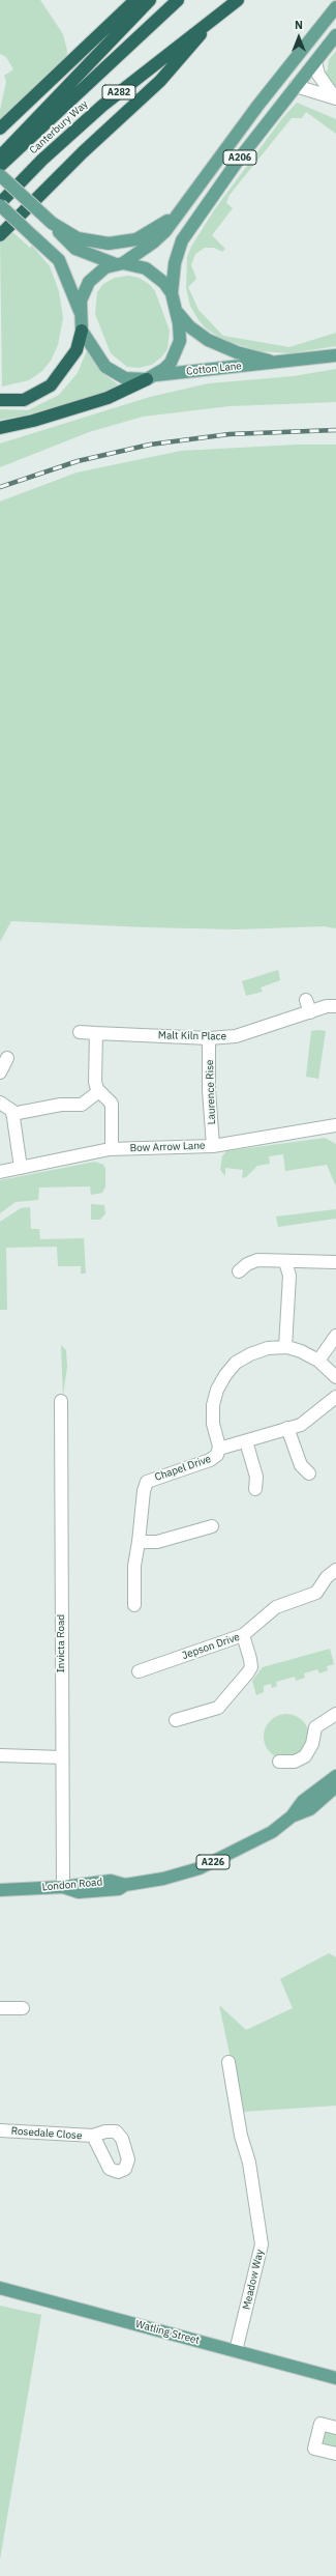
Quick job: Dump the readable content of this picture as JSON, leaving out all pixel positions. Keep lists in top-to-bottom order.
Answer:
{
  "streets": {
    "highway": ["A282", "Canterbury Way"],
    "main road": [
      "A206",
      "Cotton Lane",
      "A226",
      "London Road",
      "Watling Street"
    ],
    "street": [
      "Malt Kiln Place",
      "Laurence Rise",
      "Bow Arrow Lane",
      "Chapel Drive",
      "Invicta Road",
      "Jepson Drive",
      "Rosedale Close",
      "Meadow Way"
    ]
  },
  "crossings": [
    ["A282", "Canterbury Way"],
    ["A206", "Cotton Lane"],
    ["Malt Kiln Place", "Laurence Rise"],
    ["Laurence Rise", "Bow Arrow Lane"],
    ["Invicta Road", "London Road"],
    ["A226", "London Road"],
    ["Meadow Way", "Watling Street"]
  ],
  "north": "top"
}
